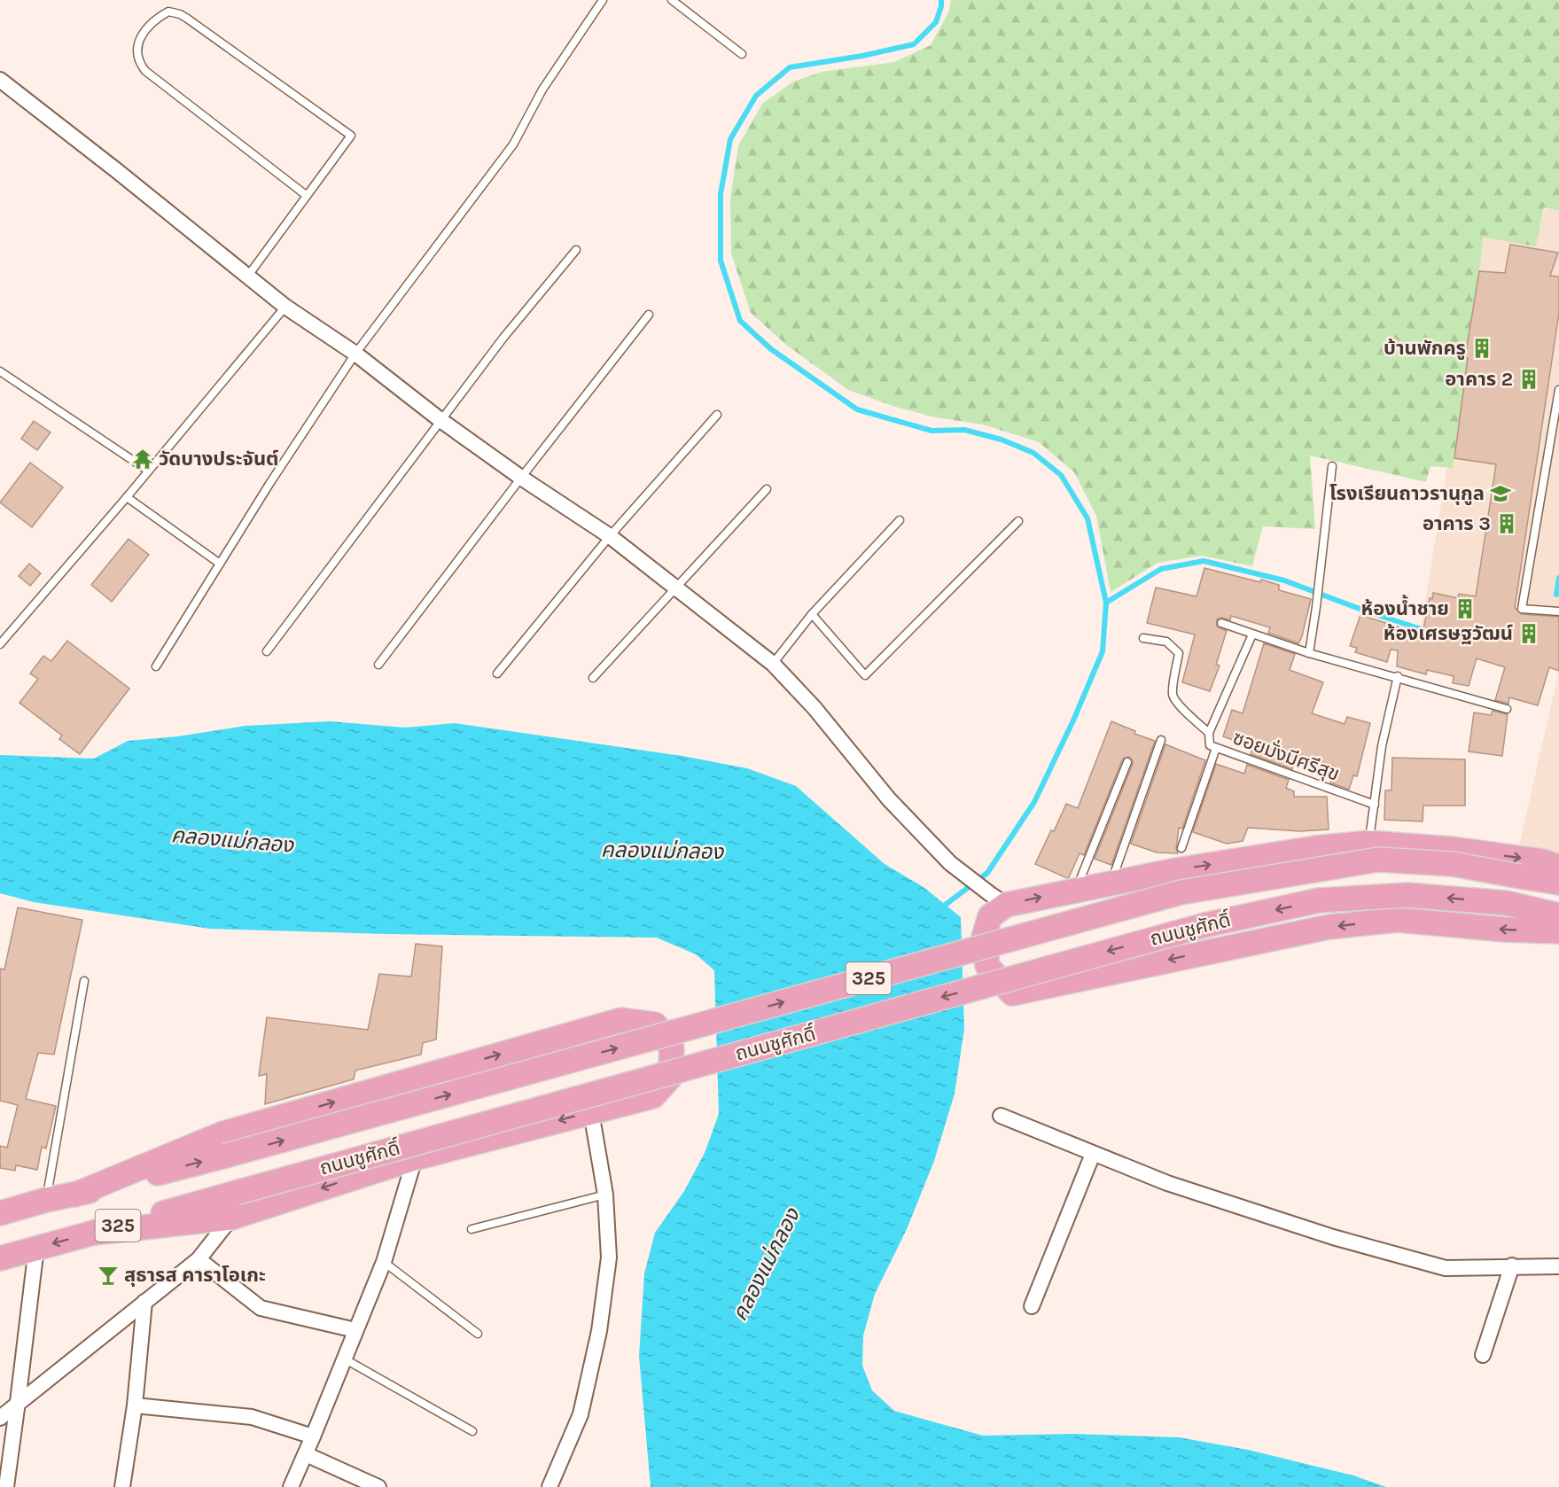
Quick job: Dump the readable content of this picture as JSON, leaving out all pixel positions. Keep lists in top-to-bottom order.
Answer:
{
  "streets": {
    "main road": ["ถนนชูศักดิ์", "325"],
    "lane": ["ซอยมั่งมีศรีสุข"]
  },
  "water": ["คลองแม่กลอง"],
  "places": {
    "building": [
      "บ้านพักครู",
      "อาคาร 2",
      "อาคาร 3",
      "ห้องน้ำชาย",
      "ห้องเศรษฐวัฒน์"
    ],
    "temple": ["วัดบางประจันต์"],
    "school or university": ["โรงเรียนถาวรานุกูล"],
    "bar": ["สุธารส คาราโอเกะ"]
  }
}
